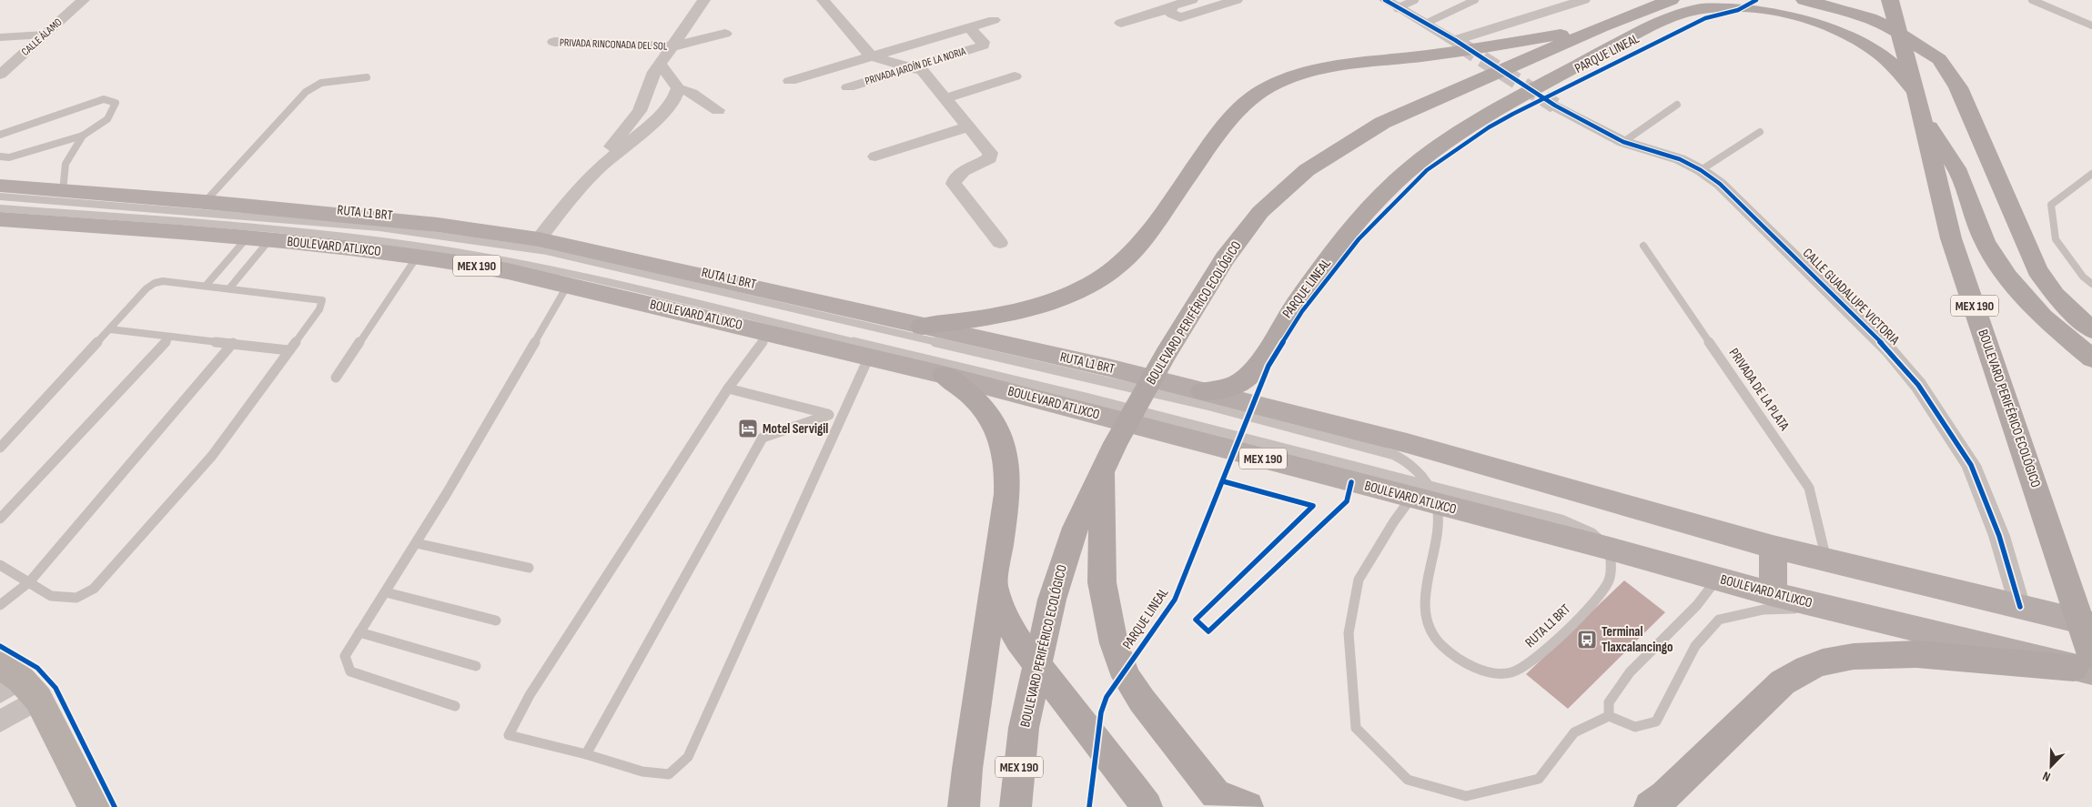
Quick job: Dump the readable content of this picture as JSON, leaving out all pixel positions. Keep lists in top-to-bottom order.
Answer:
{
  "streets": {
    "highway": ["MEX 190", "BOULEVARD PERIFÉRICO ECOLÓGICO"],
    "main road": ["BOULEVARD ATLIXCO"],
    "street": [
      "CALLE ÁLAMO",
      "PRIVADA RINCONADA DEL SOL",
      "PRIVADA JARDÍN DE LA NORIA",
      "CALLE GUADALUPE VICTORIA"
    ],
    "lane": ["RUTA L1 BRT", "PRIVADA DE LA PLATA"],
    "cycle path": ["PARQUE LINEAL"]
  },
  "crossings": [
    ["RUTA L1 BRT", "BOULEVARD ATLIXCO"],
    ["BOULEVARD ATLIXCO", "BOULEVARD PERIFÉRICO ECOLÓGICO"]
  ],
  "places": {
    "hotel": ["Motel Servigil"],
    "bus stop": ["Terminal Tlaxcalancingo"]
  },
  "north": "bottom left"
}
